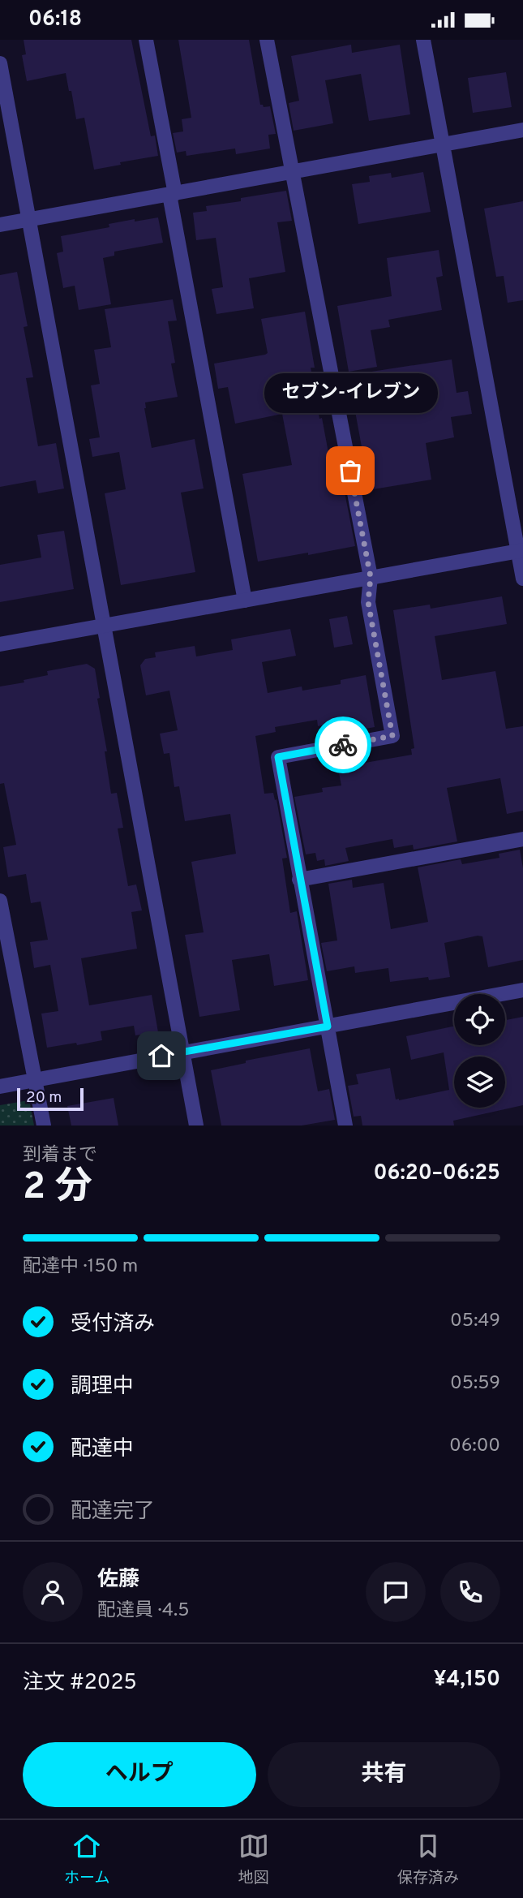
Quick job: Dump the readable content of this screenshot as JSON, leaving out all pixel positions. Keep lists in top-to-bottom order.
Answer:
{
  "places": ["セブン-イレブン"],
  "scale_bar": "20 m",
  "page": {
    "status": "06:18",
    "bubble": "セブン-イレブン",
    "scale": "20 m",
    "heading": ["2 分", "到着まで", "06:20–06:25"],
    "panel": [
      "佐藤",
      "配達員 · 4.5",
      "注文 #2025",
      "¥4,150"
    ],
    "bar": "配達中 · 150 m",
    "list": [
      ["受付済み", "05:49"],
      ["調理中", "05:59"],
      ["配達中", "06:00"],
      "配達完了"
    ],
    "buttons": ["ヘルプ", "共有"],
    "tabs": ["ホーム", "地図", "保存済み"]
  }
}
